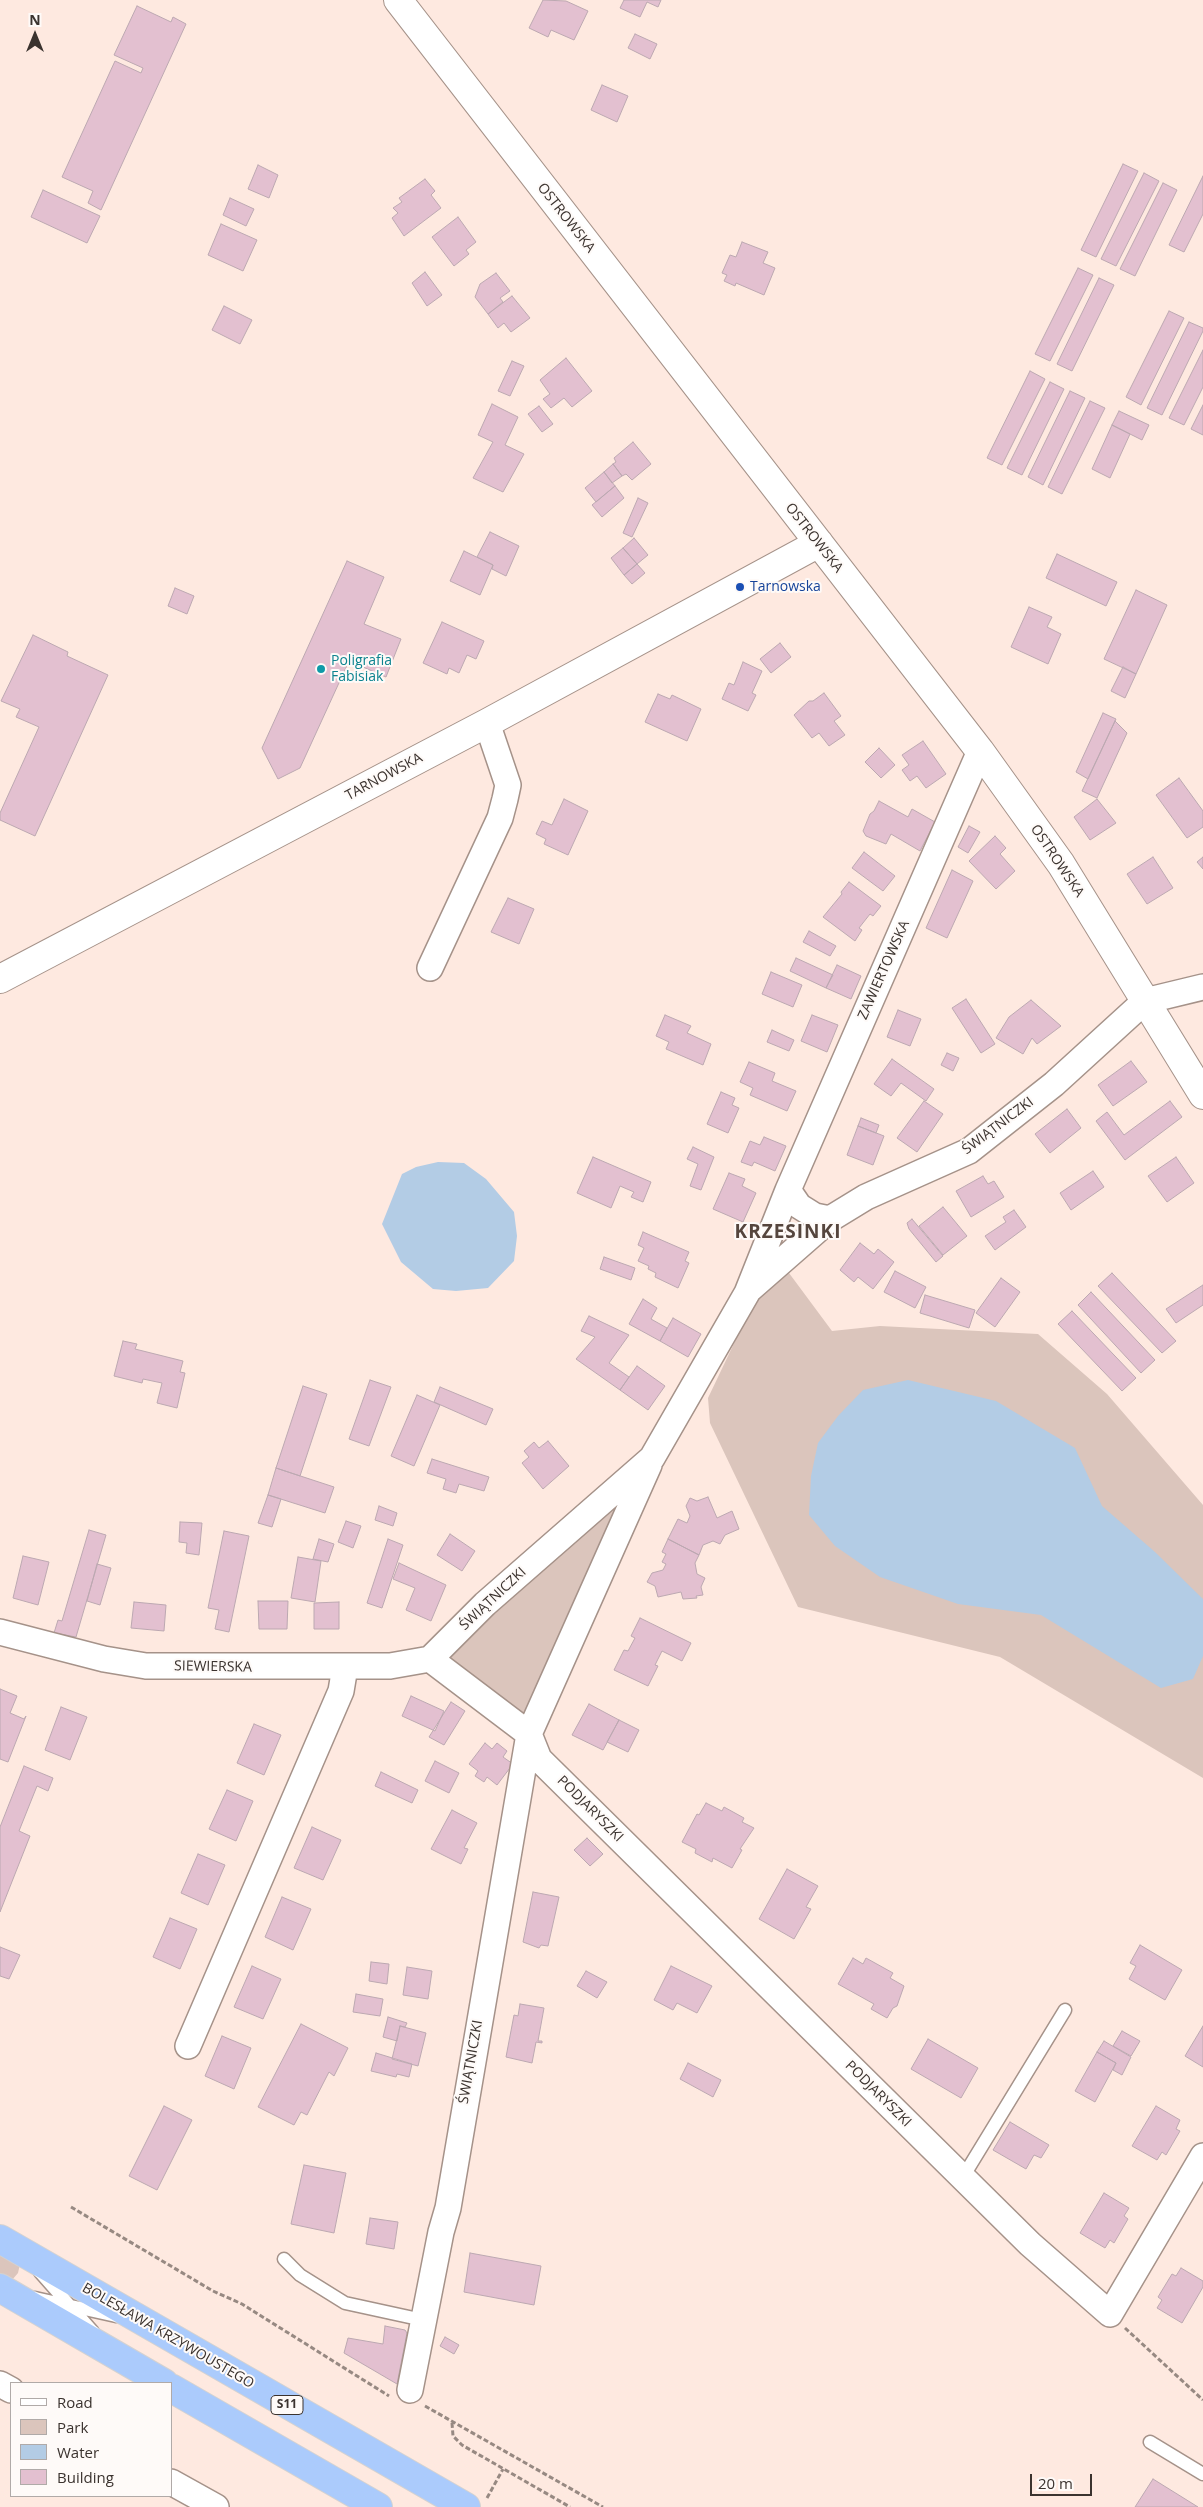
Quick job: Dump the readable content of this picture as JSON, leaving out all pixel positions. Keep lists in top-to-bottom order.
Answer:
{
  "streets": {
    "highway": ["BOLESŁAWA KRZYWOUSTEGO", "S11"],
    "street": [
      "OSTROWSKA",
      "TARNOWSKA",
      "ZAWIERTOWSKA",
      "ŚWIĄTNICZKI",
      "SIEWIERSKA",
      "PODJARYSZKI"
    ]
  },
  "crossings": [
    ["OSTROWSKA", "TARNOWSKA"],
    ["OSTROWSKA", "ZAWIERTOWSKA"],
    ["OSTROWSKA", "ŚWIĄTNICZKI"],
    ["ZAWIERTOWSKA", "ŚWIĄTNICZKI"],
    ["ŚWIĄTNICZKI", "SIEWIERSKA"],
    ["ŚWIĄTNICZKI", "PODJARYSZKI"]
  ],
  "districts": ["KRZESINKI"],
  "places": ["Tarnowska", "Poligrafia Fabisiak"],
  "legend": [
    "Road",
    "Park",
    "Water",
    "Building"
  ],
  "scale_bar": "20 m",
  "north": "top"
}
